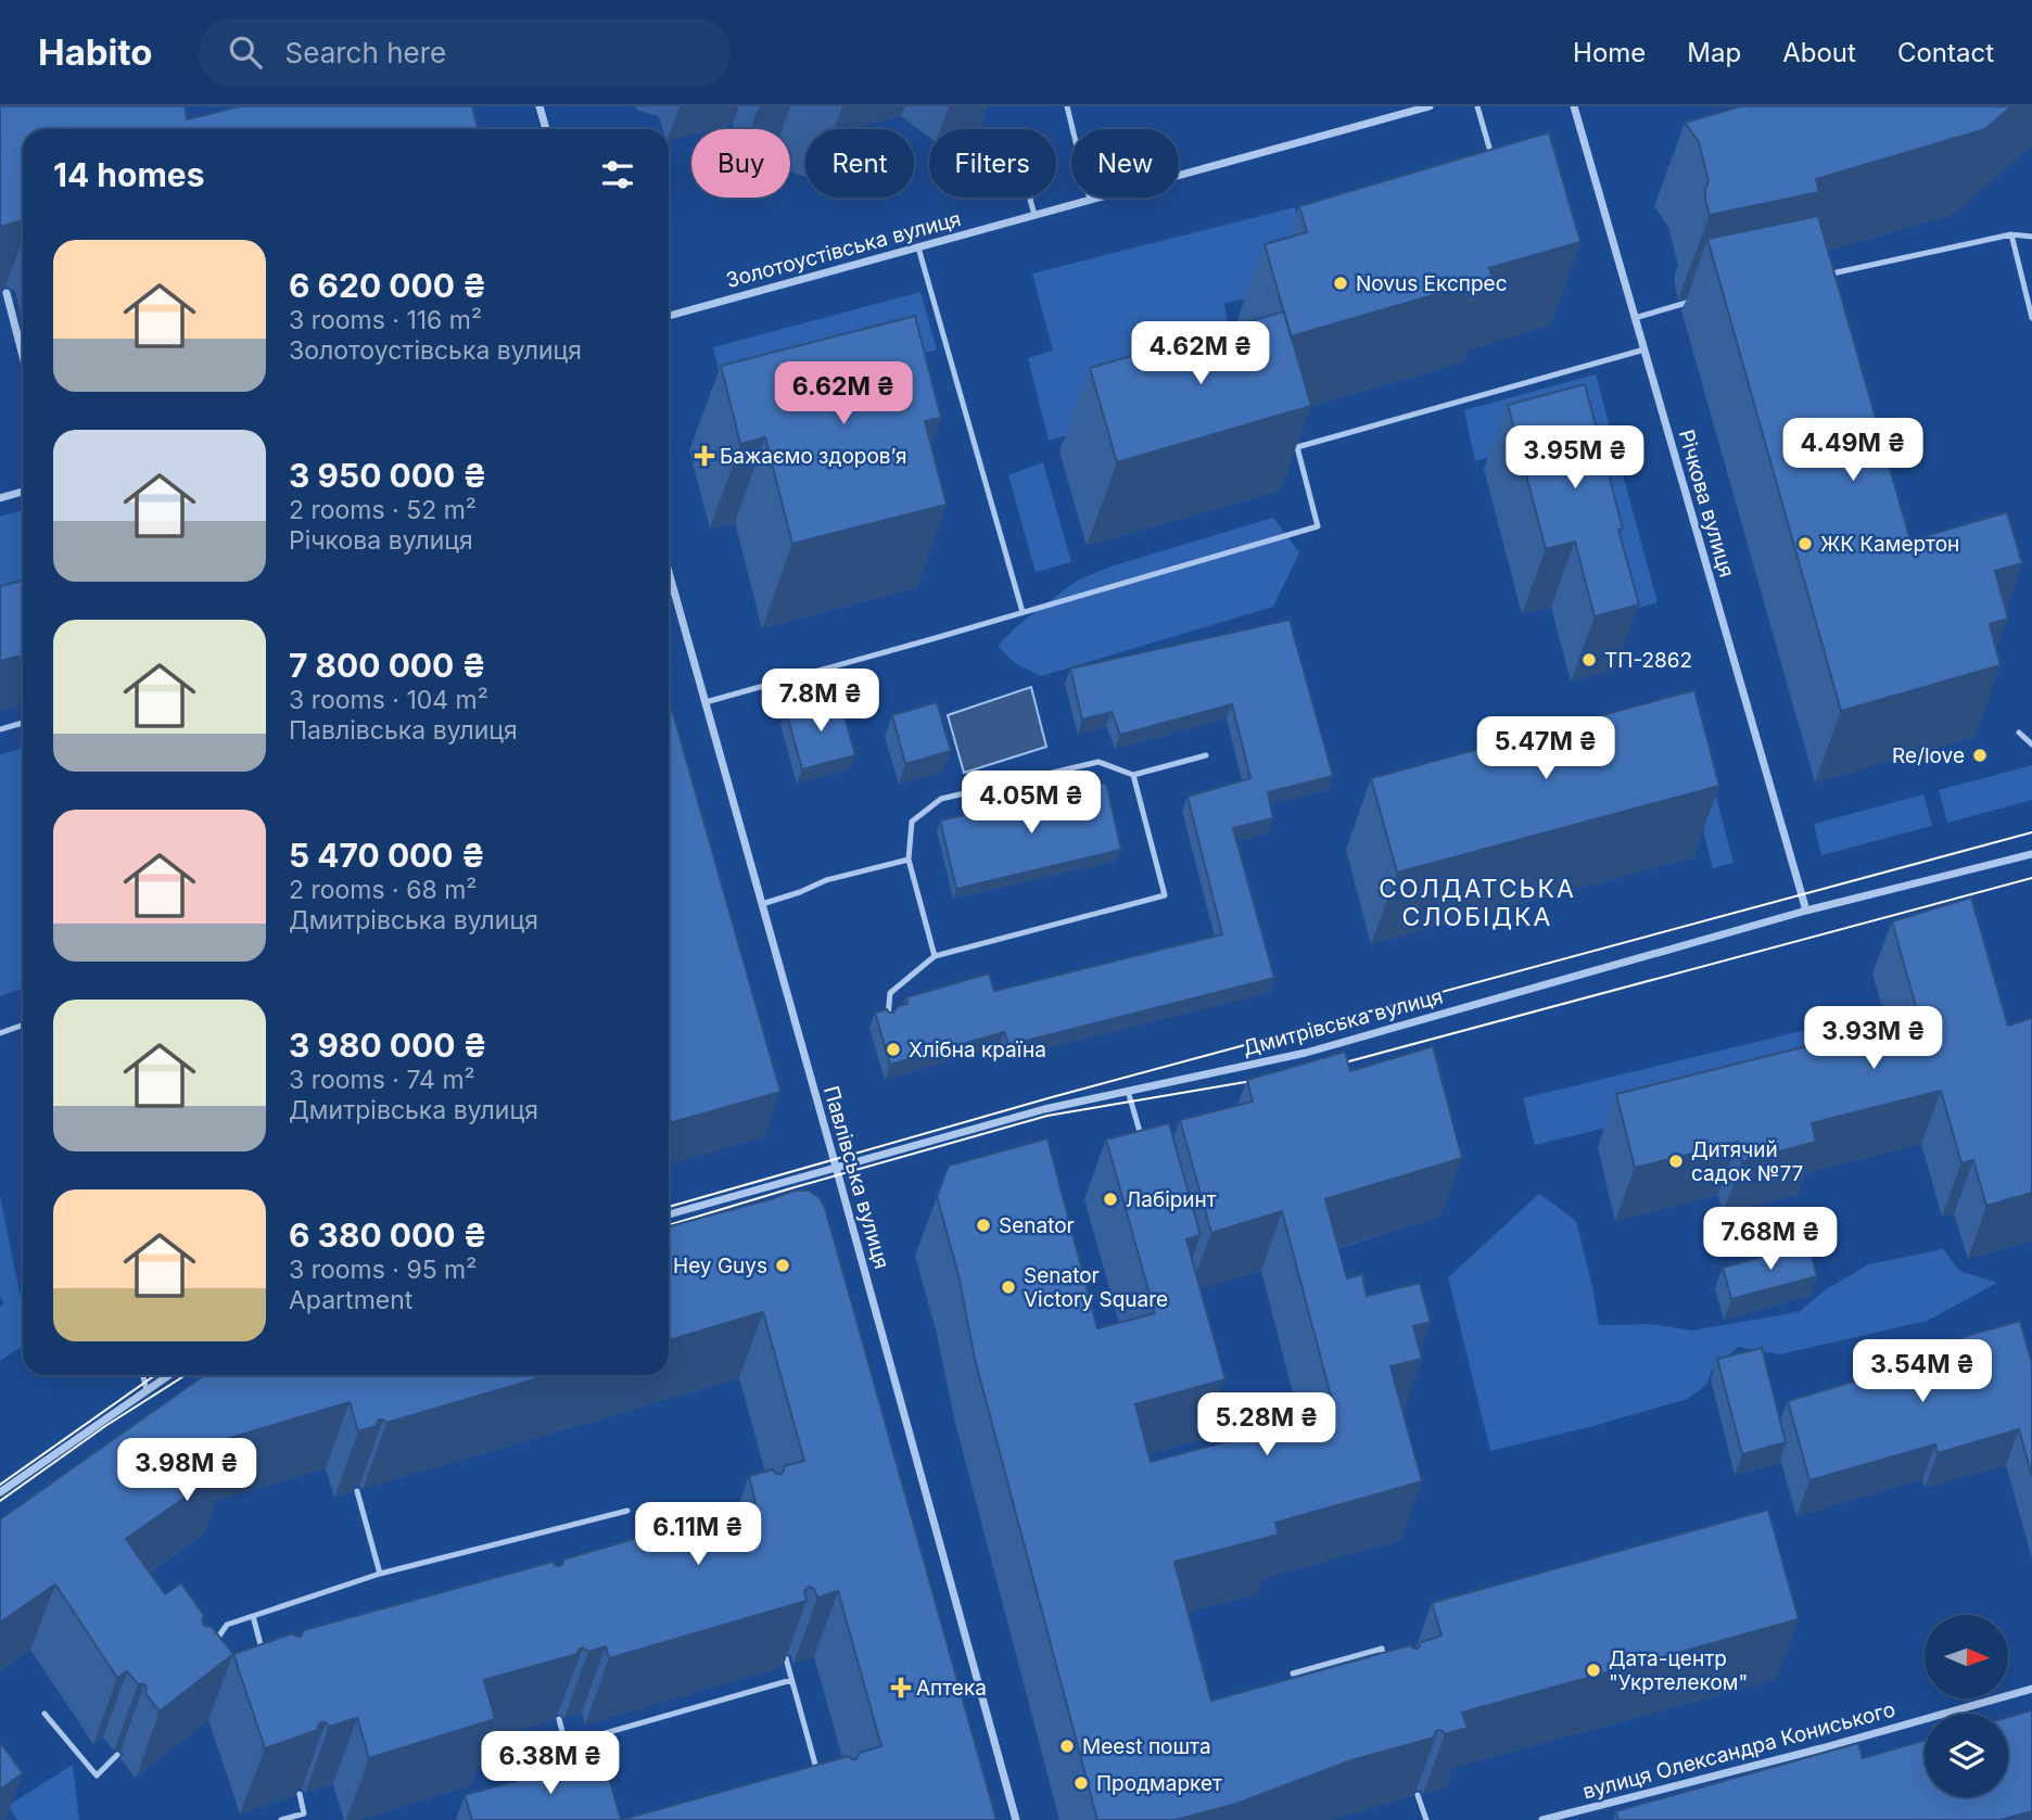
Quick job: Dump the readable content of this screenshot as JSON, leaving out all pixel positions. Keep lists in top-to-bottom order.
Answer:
{
  "streets": {
    "street": [
      "Золотоустівська вулиця",
      "Річкова вулиця",
      "Дмитрівська вулиця",
      "Павлівська вулиця",
      "вулиця Олександра Кониського"
    ]
  },
  "crossings": [
    ["Річкова вулиця", "Дмитрівська вулиця"],
    ["Дмитрівська вулиця", "Павлівська вулиця"]
  ],
  "districts": ["СОЛДАТСЬКА СЛОБІДКА"],
  "places": {
    "other": [
      "Novus Експрес",
      "ЖК Камертон",
      "ТП-2862",
      "Re/love",
      "Хлібна країна",
      "Дитячий садок №77",
      "Лабіринт",
      "Senator",
      "Hey Guys",
      "Senator Victory Square",
      "Дата-центр \"Укртелеком\"",
      "Meest пошта",
      "Продмаркет"
    ],
    "health": ["Бажаємо здоровʼя", "Аптека"]
  },
  "north": "right",
  "page": {
    "header": "Habito",
    "search": "Search here",
    "nav": [
      "Home",
      "Map",
      "About",
      "Contact"
    ],
    "chip": [
      "Buy",
      "Rent",
      "Filters",
      "New"
    ],
    "heading": "14 homes",
    "list": [
      {
        "name": "6 620 000 ₴",
        "note": "3 rooms · 116 m² · Золотоустівська вулиця"
      },
      {
        "name": "3 950 000 ₴",
        "note": "2 rooms · 52 m² · Річкова вулиця"
      },
      {
        "name": "7 800 000 ₴",
        "note": "3 rooms · 104 m² · Павлівська вулиця"
      },
      {
        "name": "5 470 000 ₴",
        "note": "2 rooms · 68 m² · Дмитрівська вулиця"
      },
      {
        "name": "3 980 000 ₴",
        "note": "3 rooms · 74 m² · Дмитрівська вулиця"
      },
      {
        "name": "6 380 000 ₴",
        "note": "3 rooms · 95 m² · Apartment"
      }
    ],
    "price": [
      "4.62M ₴",
      "6.62M ₴",
      "4.49M ₴",
      "3.95M ₴",
      "7.8M ₴",
      "5.47M ₴",
      "4.05M ₴",
      "3.93M ₴",
      "7.68M ₴",
      "3.54M ₴",
      "5.28M ₴",
      "3.98M ₴",
      "6.11M ₴",
      "6.38M ₴"
    ]
  }
}
